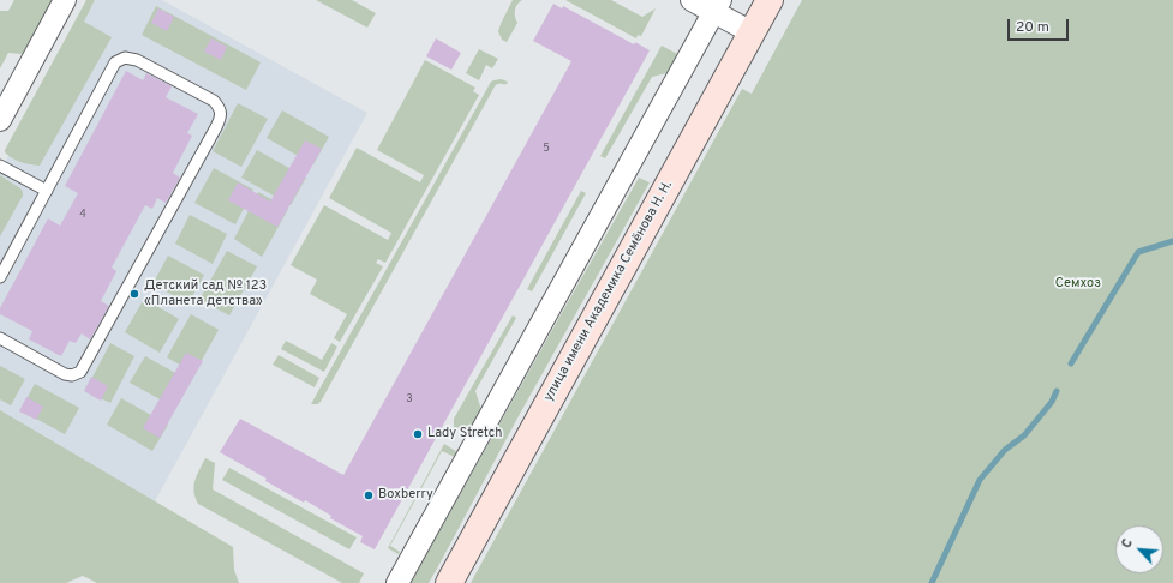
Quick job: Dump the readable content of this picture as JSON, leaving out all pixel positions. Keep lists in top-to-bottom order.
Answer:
{
  "streets": {
    "main road": ["улица имени Академика Семёнова Н. Н."]
  },
  "parks": ["Семхоз"],
  "places": ["Детский сад № 123 «Планета детства»", "Lady Stretch", "Boxberry"],
  "house_numbers": ["5", "4", "3"],
  "scale_bar": "20 m",
  "north": "top left"
}
